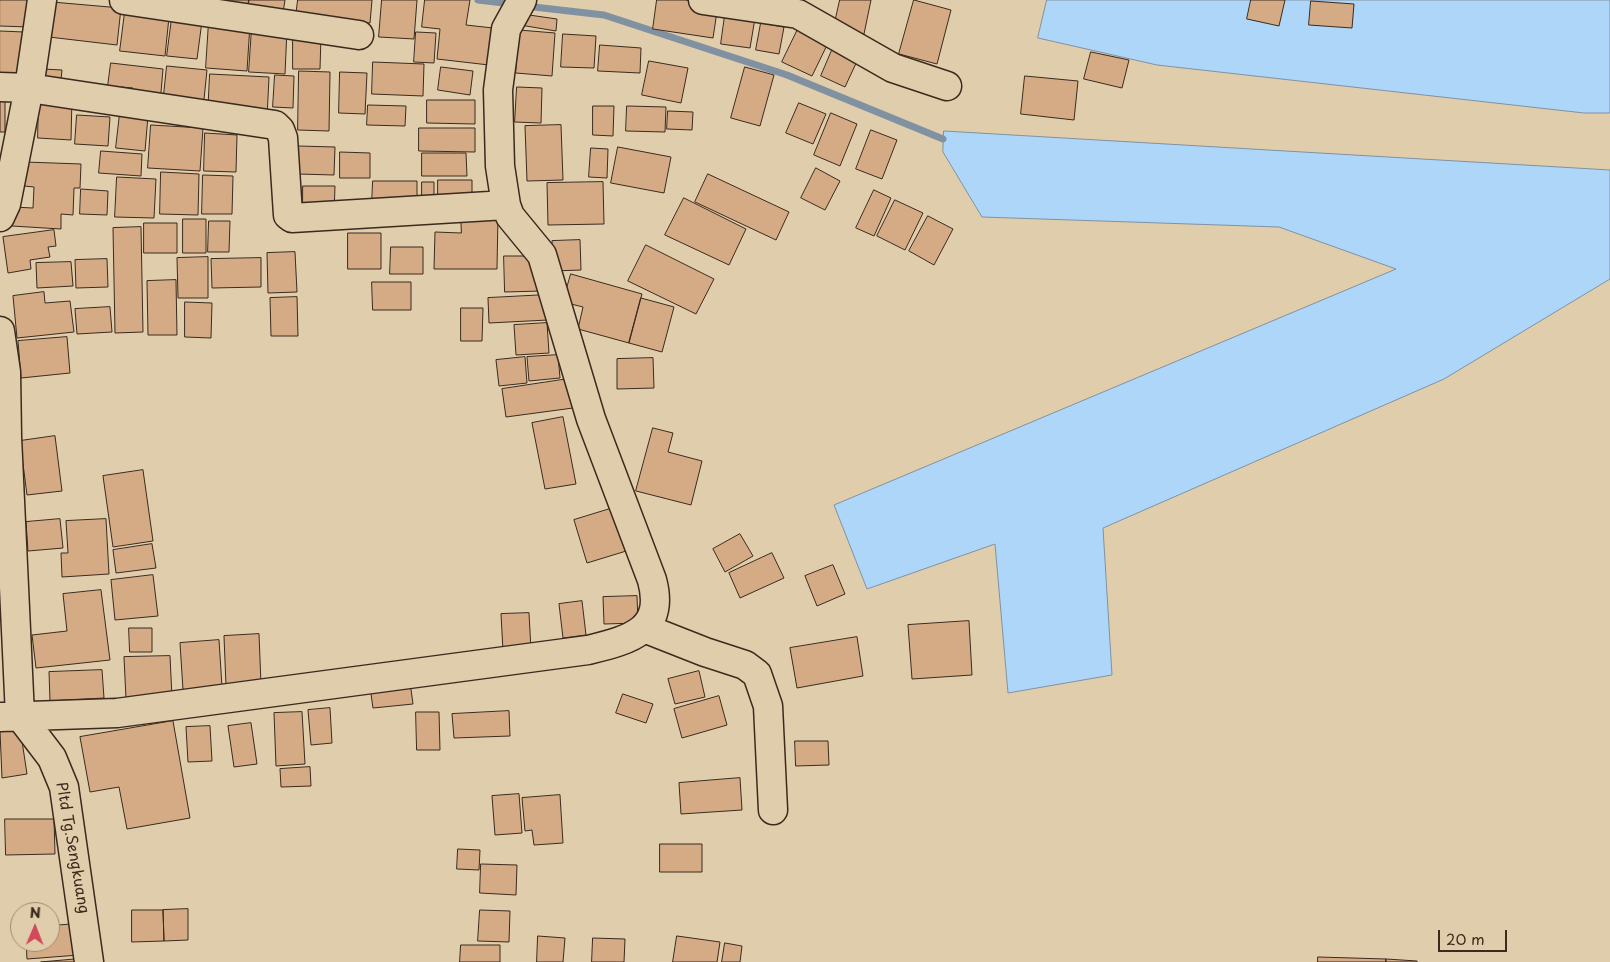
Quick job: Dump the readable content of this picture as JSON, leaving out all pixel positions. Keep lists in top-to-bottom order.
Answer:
{
  "streets": {
    "street": ["Pltd Tg.Sengkuang"]
  },
  "scale_bar": "20 m",
  "north": "top"
}
